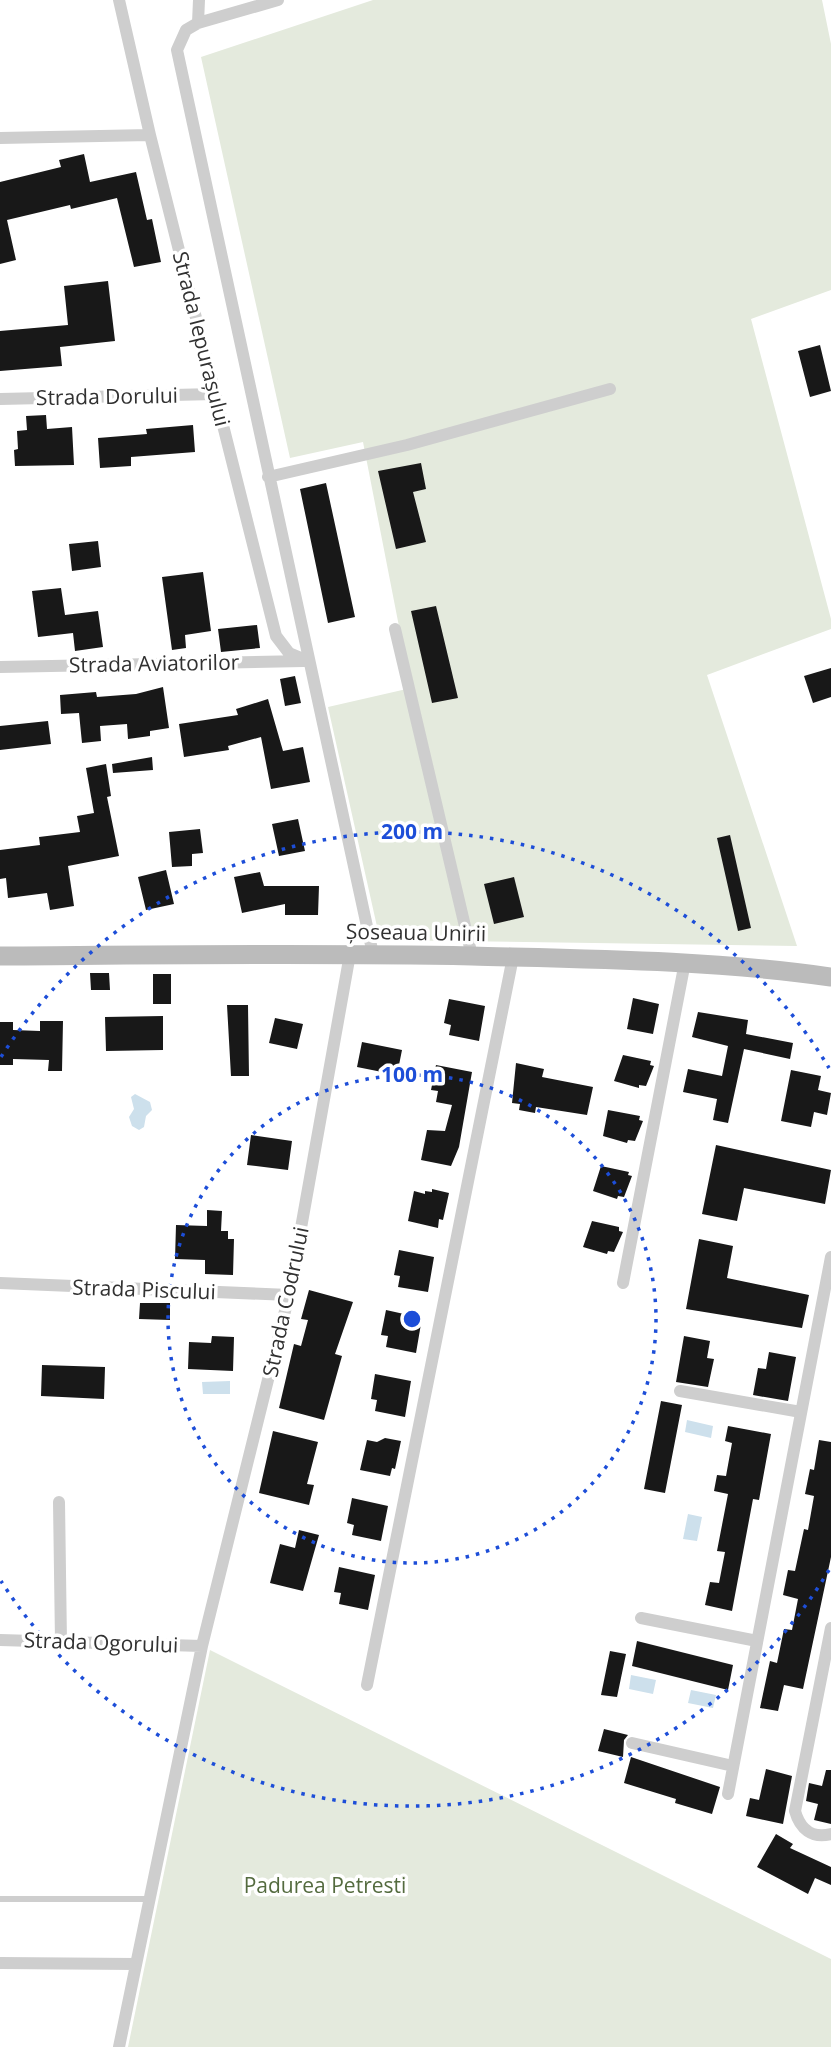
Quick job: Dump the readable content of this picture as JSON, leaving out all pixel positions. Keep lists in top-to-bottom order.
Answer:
{
  "streets": {
    "main road": ["Șoseaua Unirii"],
    "street": [
      "Strada Iepurașului",
      "Strada Dorului",
      "Strada Aviatorilor",
      "Strada Piscului",
      "Strada Codrului",
      "Strada Ogorului"
    ]
  },
  "crossings": [
    ["Strada Iepurașului", "Strada Dorului"],
    ["Strada Iepurașului", "Strada Aviatorilor"],
    ["Strada Iepurașului", "Șoseaua Unirii"],
    ["Șoseaua Unirii", "Strada Codrului"],
    ["Strada Piscului", "Strada Codrului"],
    ["Strada Codrului", "Strada Ogorului"]
  ],
  "parks": ["Padurea Petresti"],
  "rings": ["200 m", "100 m"]
}
